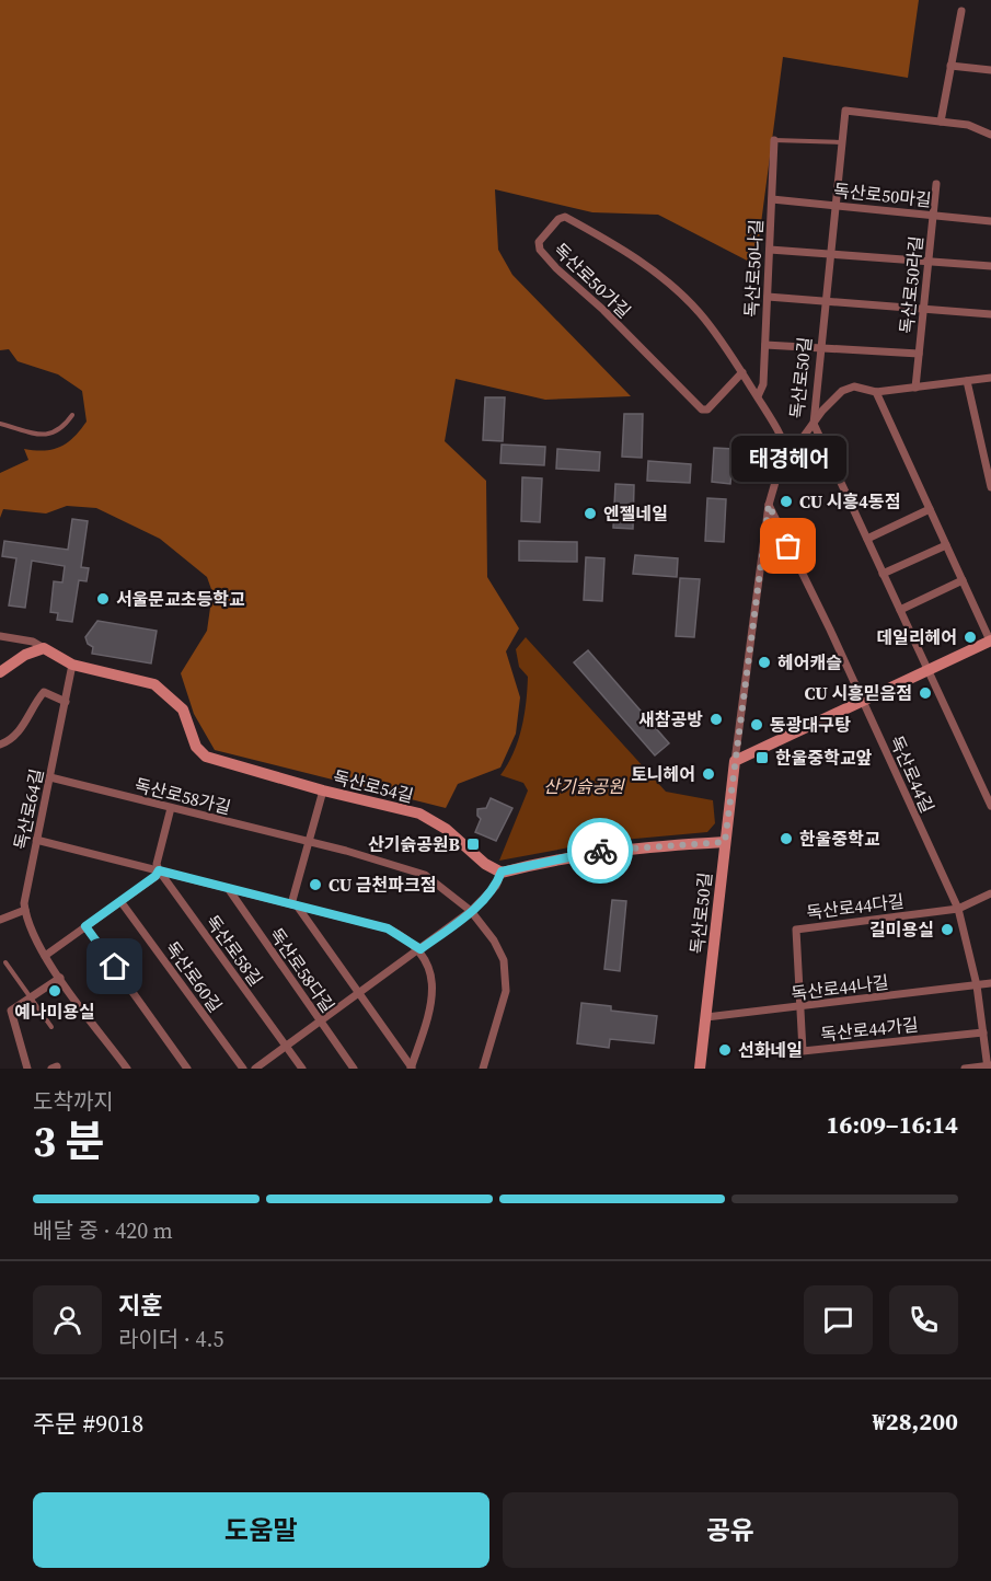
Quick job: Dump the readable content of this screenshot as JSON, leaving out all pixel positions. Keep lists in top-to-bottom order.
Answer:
{
  "streets": {
    "street": [
      "독산로50마길",
      "독산로50나길",
      "독산로50가길",
      "독산로50라길",
      "독산로50길",
      "독산로44길",
      "독산로54길",
      "독산로58가길",
      "독산로64길",
      "독산로44다길",
      "독산로58길",
      "독산로58다길",
      "독산로60길",
      "독산로44나길",
      "독산로44가길"
    ]
  },
  "crossings": [
    ["독산로50마길", "독산로50나길"],
    ["독산로50마길", "독산로50라길"],
    ["독산로50마길", "독산로50길"],
    ["독산로50나길", "독산로50가길"],
    ["독산로50가길", "독산로50길"],
    ["독산로50길", "독산로44길"],
    ["독산로50길", "독산로44나길"],
    ["독산로44길", "독산로44다길"],
    ["독산로44길", "독산로44나길"],
    ["독산로44길", "독산로44가길"],
    ["독산로54길", "독산로64길"],
    ["독산로58가길", "독산로64길"],
    ["독산로44다길", "독산로44나길"],
    ["독산로44다길", "독산로44가길"],
    ["독산로44나길", "독산로44가길"]
  ],
  "parks": ["산기슭공원"],
  "places": {
    "other": [
      "CU 시흥4동점",
      "엔젤네일",
      "태경헤어",
      "서울문교초등학교",
      "데일리헤어",
      "헤어캐슬",
      "CU 시흥믿음점",
      "새참공방",
      "동광대구탕",
      "토니헤어",
      "한울중학교",
      "CU 금천파크점",
      "길미용실",
      "예나미용실",
      "선화네일"
    ],
    "transit": ["한울중학교앞", "산기슭공원B"]
  },
  "page": {
    "bubble": "태경헤어",
    "heading": ["3 분", "도착까지", "16:09–16:14"],
    "panel": [
      "지훈",
      "라이더 · 4.5",
      "주문 #9018",
      "₩28,200"
    ],
    "bar": "배달 중 · 420 m",
    "buttons": ["도움말", "공유"]
  }
}
